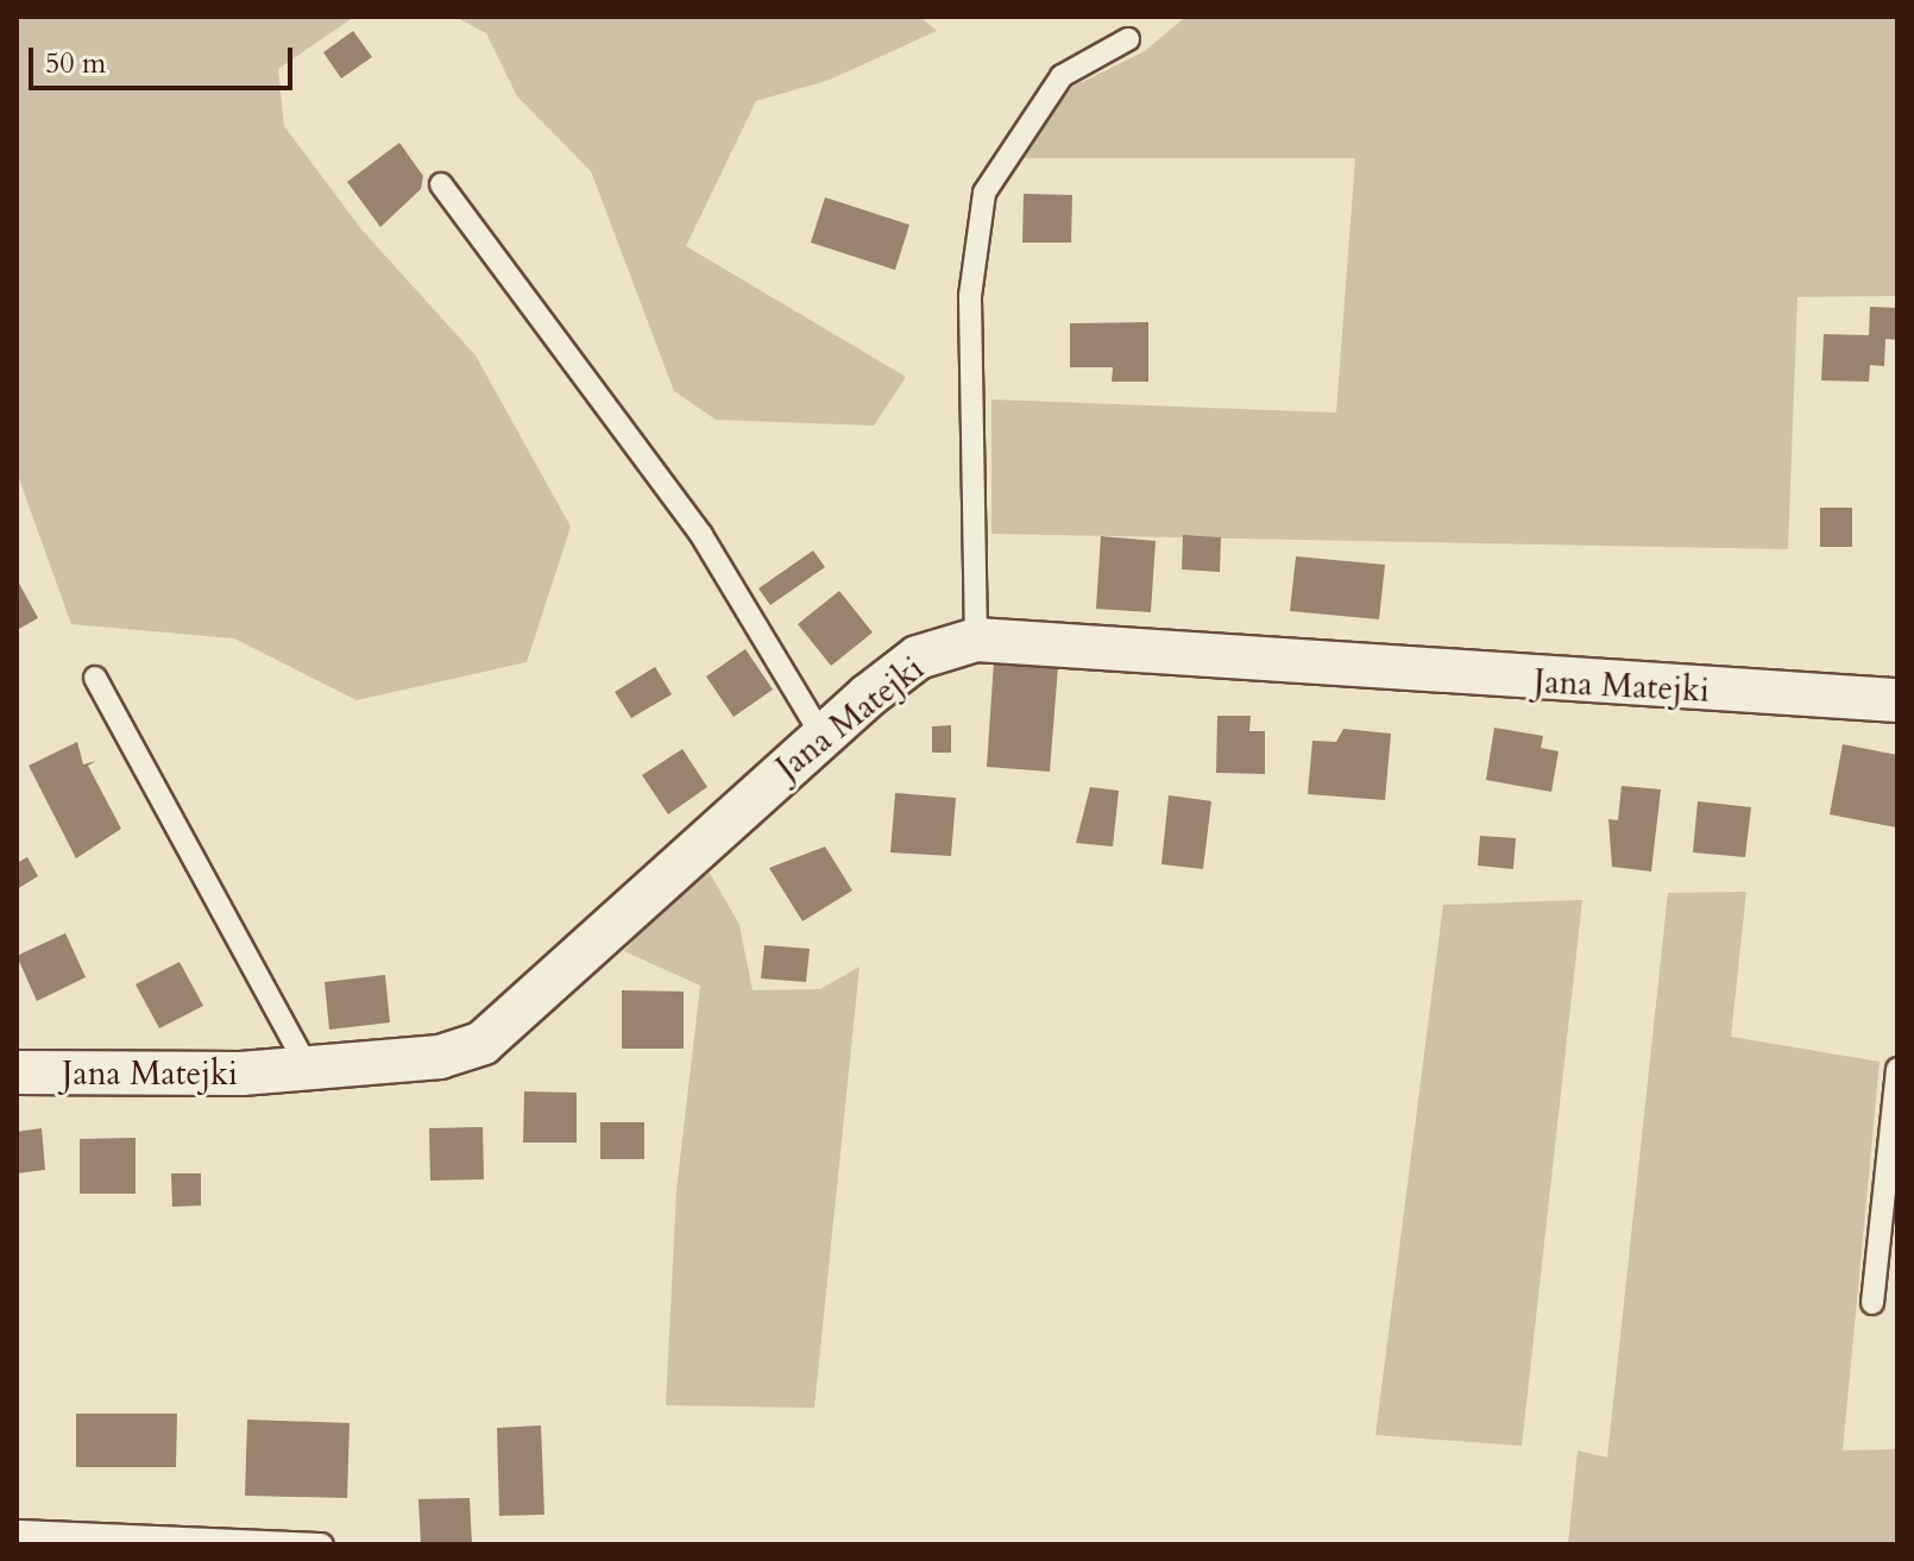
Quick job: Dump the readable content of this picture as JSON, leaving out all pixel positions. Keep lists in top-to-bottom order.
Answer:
{
  "streets": {
    "street": ["Jana Matejki"]
  },
  "scale_bar": "50 m"
}
